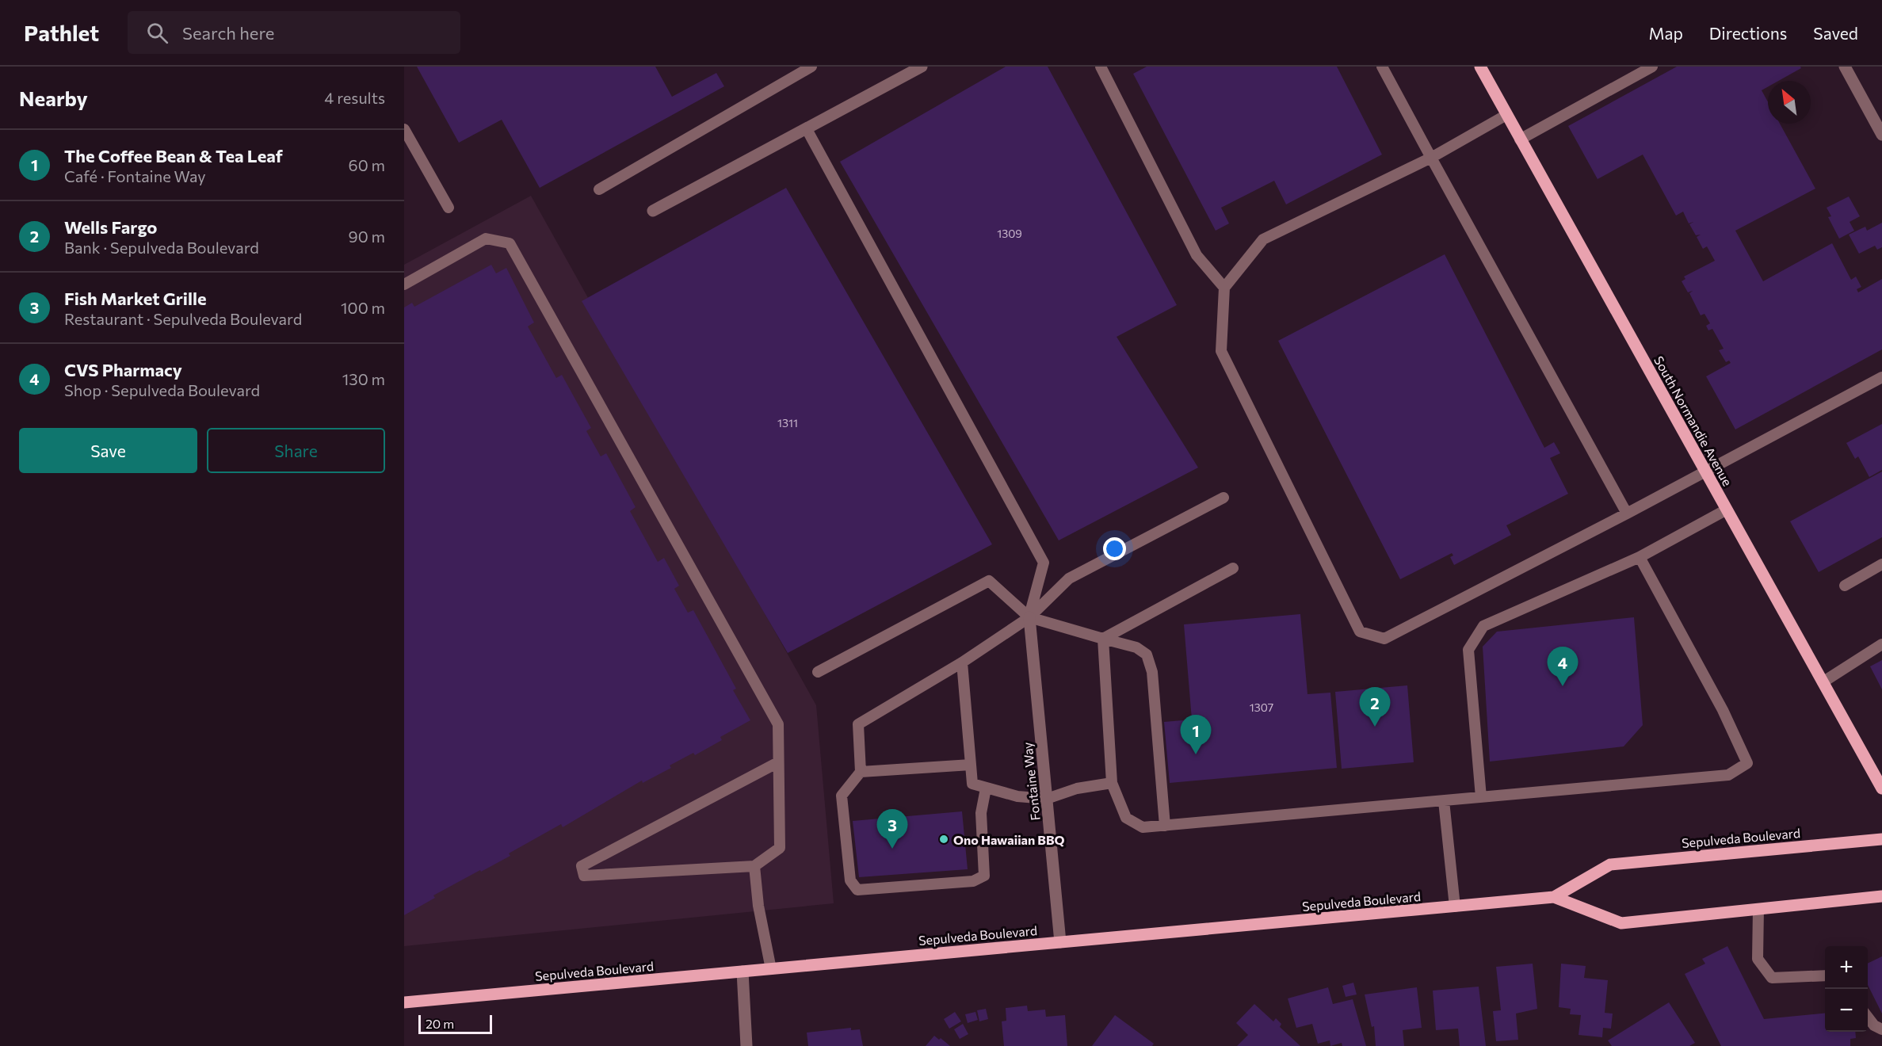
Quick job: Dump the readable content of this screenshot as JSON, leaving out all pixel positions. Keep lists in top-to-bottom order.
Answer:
{
  "streets": {
    "main road": ["South Normandie Avenue", "Sepulveda Boulevard"],
    "street": ["Fontaine Way"]
  },
  "crossings": [
    ["Fontaine Way", "Sepulveda Boulevard"]
  ],
  "places": ["Ono Hawaiian BBQ"],
  "house_numbers": ["1309", "1311", "1307"],
  "scale_bar": "20 m",
  "north": "top left",
  "page": {
    "header": "Pathlet",
    "search": "Search here",
    "nav": ["Map", "Directions", "Saved"],
    "heading": ["Nearby", "4 results"],
    "list": [
      {
        "mark": "1",
        "name": "The Coffee Bean & Tea Leaf",
        "note": "Café · Fontaine Way",
        "value": "60 m"
      },
      {
        "mark": "2",
        "name": "Wells Fargo",
        "note": "Bank · Sepulveda Boulevard",
        "value": "90 m"
      },
      {
        "mark": "3",
        "name": "Fish Market Grille",
        "note": "Restaurant · Sepulveda Boulevard",
        "value": "100 m"
      },
      {
        "mark": "4",
        "name": "CVS Pharmacy",
        "note": "Shop · Sepulveda Boulevard",
        "value": "130 m"
      }
    ],
    "buttons": ["Save", "Share"],
    "pins": [
      "4",
      "2",
      "1",
      "3"
    ],
    "map_buttons": ["+", "−"],
    "scale": "20 m"
  }
}
